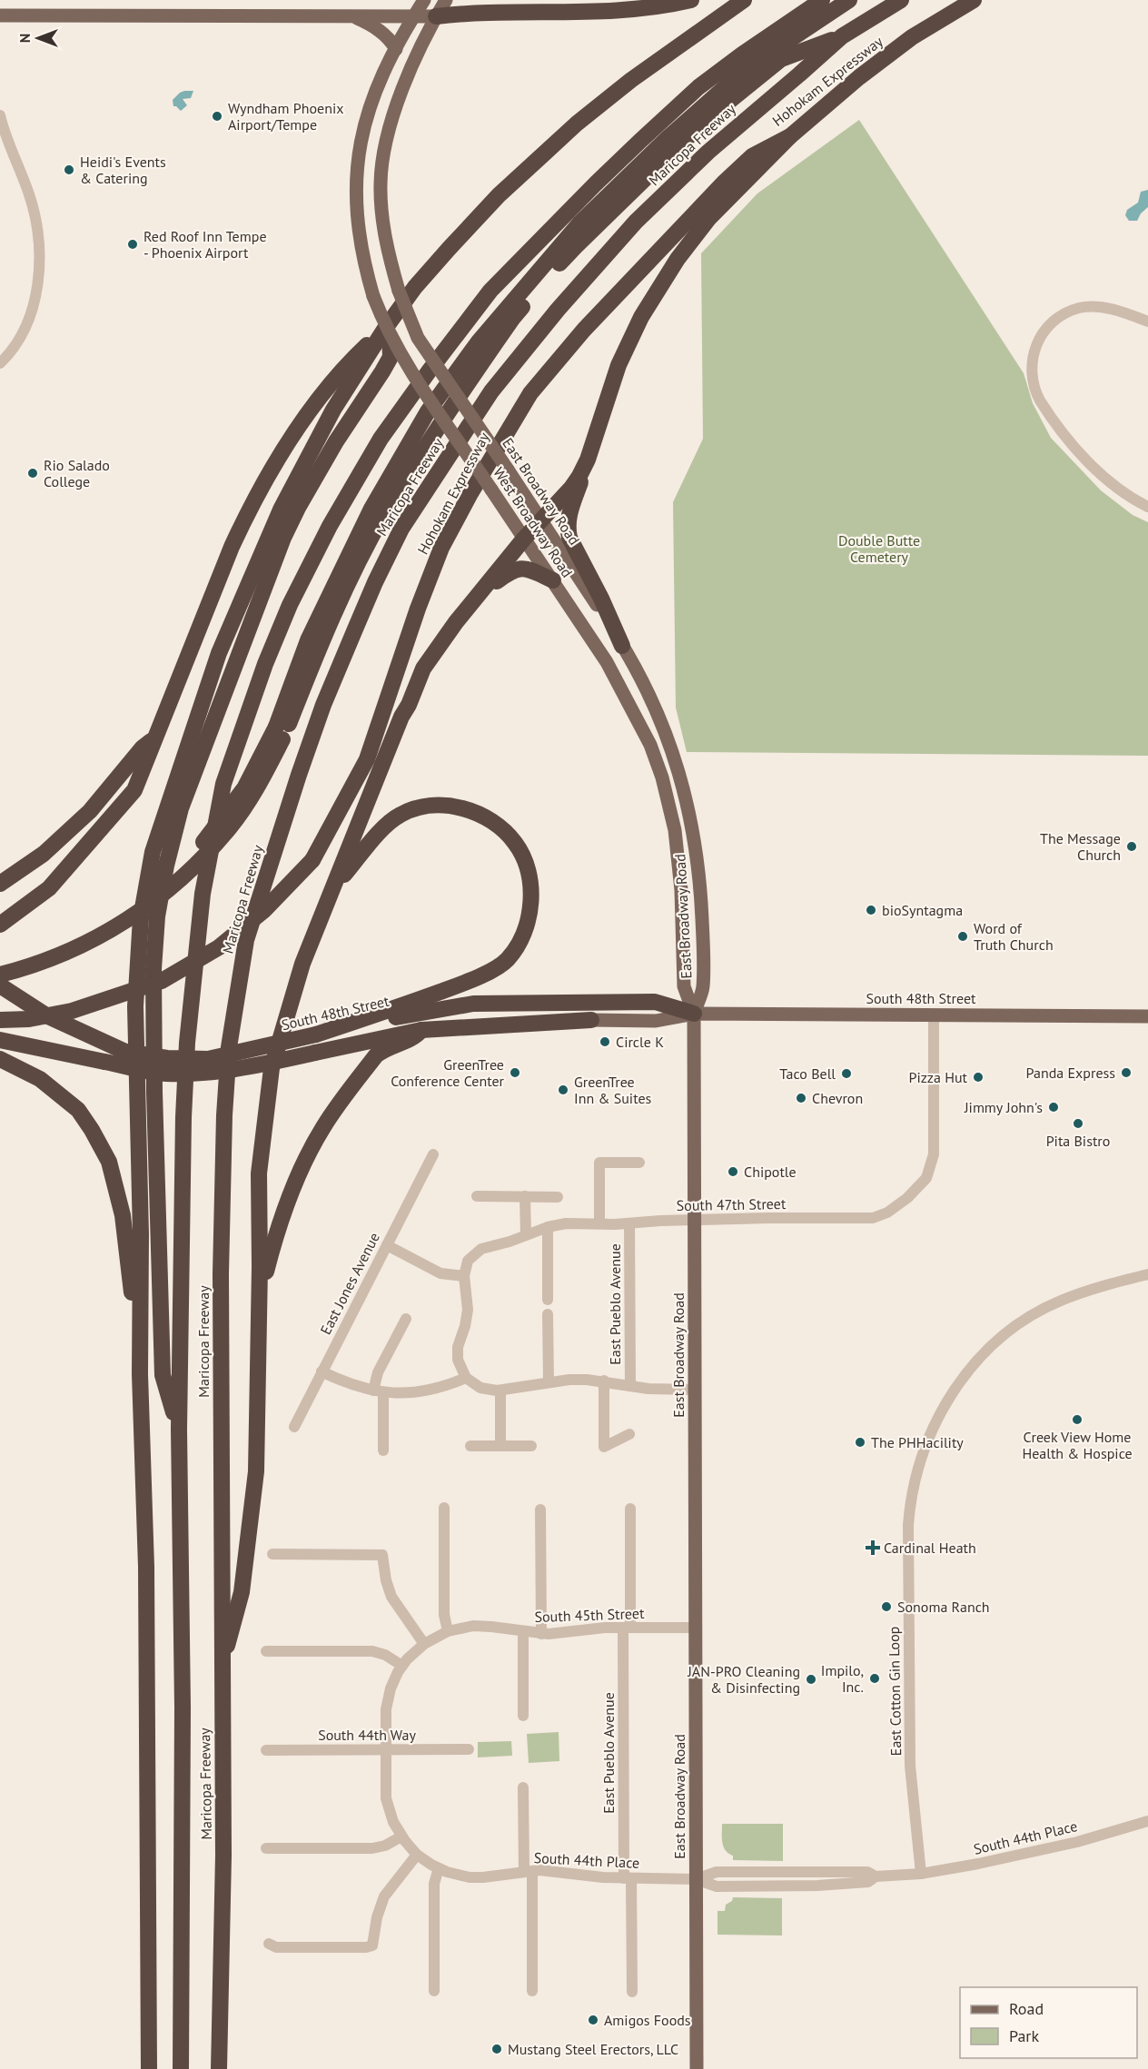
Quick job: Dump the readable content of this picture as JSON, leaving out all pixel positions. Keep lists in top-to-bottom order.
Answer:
{
  "streets": {
    "highway": ["Hohokam Expressway", "Maricopa Freeway", "South 48th Street"],
    "main road": ["East Broadway Road", "West Broadway Road"],
    "street": [
      "South 47th Street",
      "East Jones Avenue",
      "East Pueblo Avenue",
      "South 45th Street",
      "East Cotton Gin Loop",
      "South 44th Way",
      "South 44th Place"
    ]
  },
  "crossings": [
    ["East Broadway Road", "West Broadway Road"],
    ["East Broadway Road", "South 48th Street"],
    ["East Broadway Road", "South 47th Street"],
    ["East Broadway Road", "South 45th Street"],
    ["East Broadway Road", "South 44th Place"],
    ["West Broadway Road", "South 48th Street"],
    ["South 48th Street", "South 47th Street"],
    ["South 47th Street", "East Pueblo Avenue"],
    ["East Pueblo Avenue", "South 45th Street"],
    ["East Pueblo Avenue", "South 44th Place"],
    ["South 45th Street", "South 44th Way"],
    ["South 45th Street", "South 44th Place"],
    ["East Cotton Gin Loop", "South 44th Place"],
    ["South 44th Way", "South 44th Place"]
  ],
  "parks": ["Double Butte Cemetery"],
  "places": {
    "other": [
      "Wyndham Phoenix Airport/Tempe",
      "Heidi's Events & Catering",
      "Red Roof Inn Tempe - Phoenix Airport",
      "Rio Salado College",
      "The Message Church",
      "bioSyntagma",
      "Word of Truth Church",
      "Circle K",
      "GreenTree Conference Center",
      "Panda Express",
      "Taco Bell",
      "Pizza Hut",
      "GreenTree Inn & Suites",
      "Chevron",
      "Jimmy John's",
      "Pita Bistro",
      "Chipotle",
      "Creek View Home Health & Hospice",
      "The PHHacility",
      "Sonoma Ranch",
      "Impilo, Inc.",
      "JAN-PRO Cleaning & Disinfecting",
      "Amigos Foods",
      "Mustang Steel Erectors, LLC"
    ],
    "health": ["Cardinal Heath"]
  },
  "legend": ["Road", "Park"],
  "north": "left"
}
